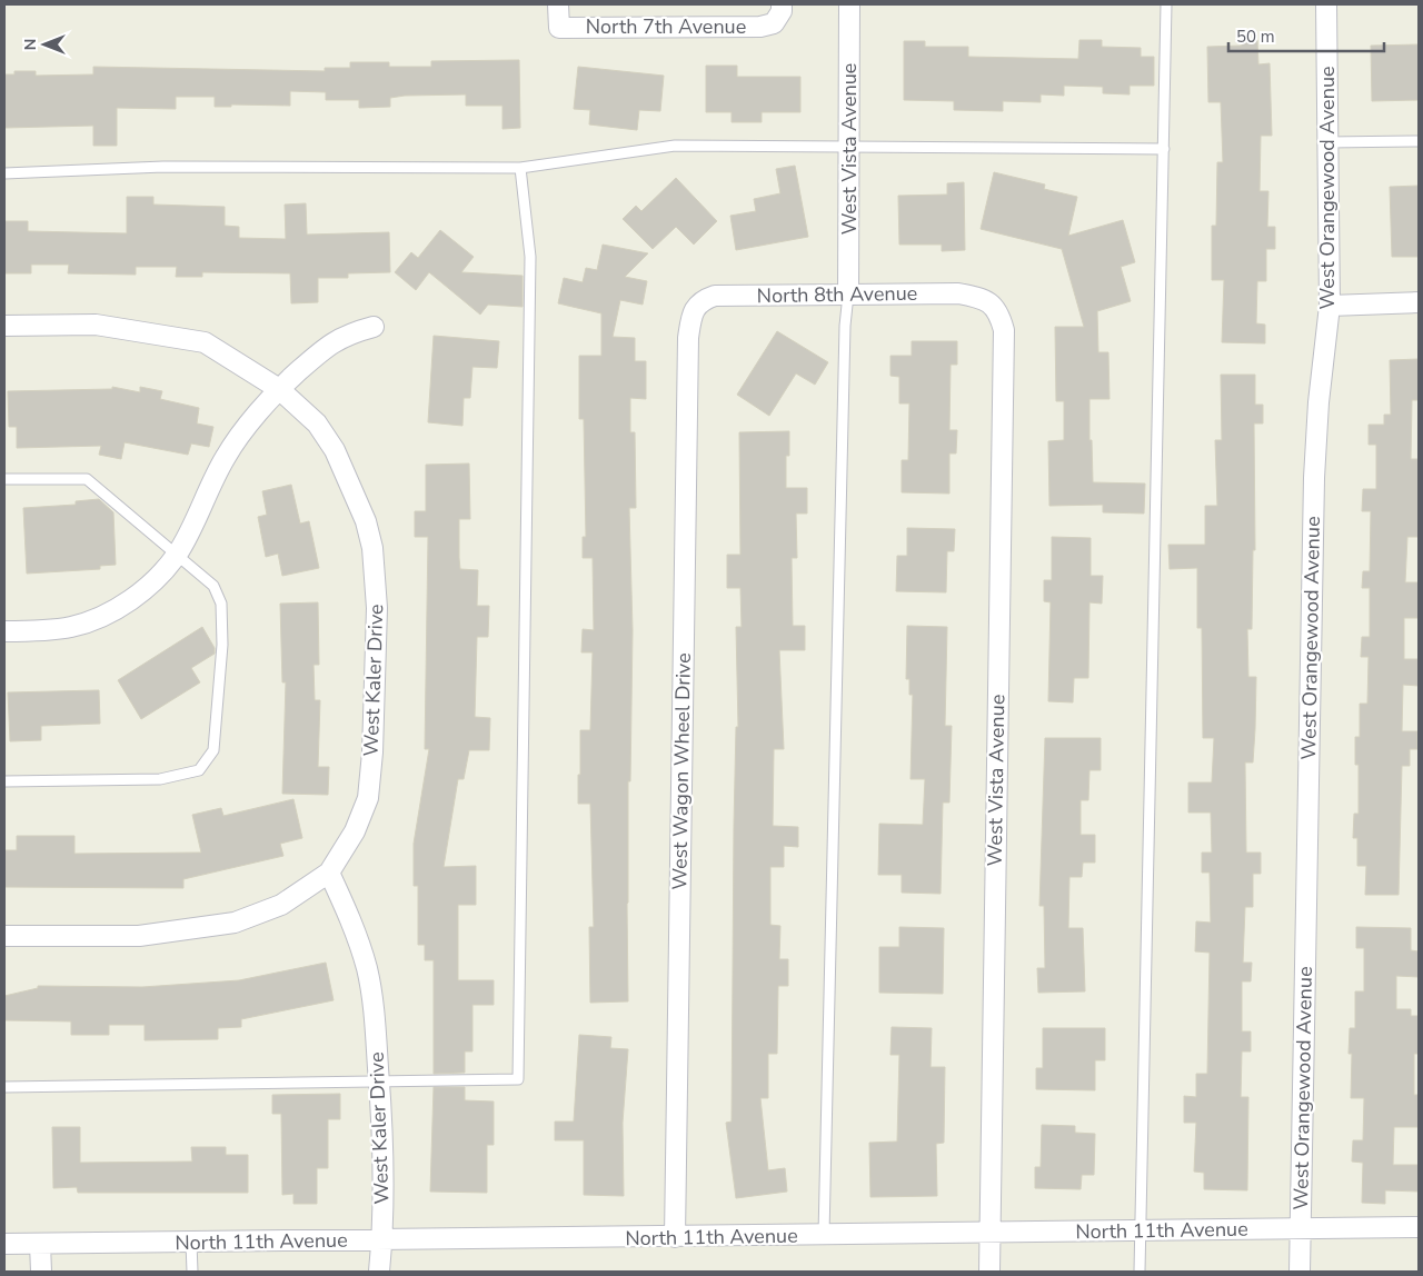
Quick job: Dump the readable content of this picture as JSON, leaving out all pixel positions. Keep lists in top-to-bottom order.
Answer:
{
  "streets": {
    "street": [
      "North 7th Avenue",
      "West Vista Avenue",
      "West Orangewood Avenue",
      "North 8th Avenue",
      "West Kaler Drive",
      "West Wagon Wheel Drive",
      "North 11th Avenue"
    ]
  },
  "crossings": [
    ["West Vista Avenue", "North 8th Avenue"],
    ["West Vista Avenue", "North 11th Avenue"],
    ["West Orangewood Avenue", "North 11th Avenue"],
    ["North 8th Avenue", "West Wagon Wheel Drive"],
    ["West Kaler Drive", "North 11th Avenue"],
    ["West Wagon Wheel Drive", "North 11th Avenue"]
  ],
  "scale_bar": "50 m",
  "north": "left"
}
